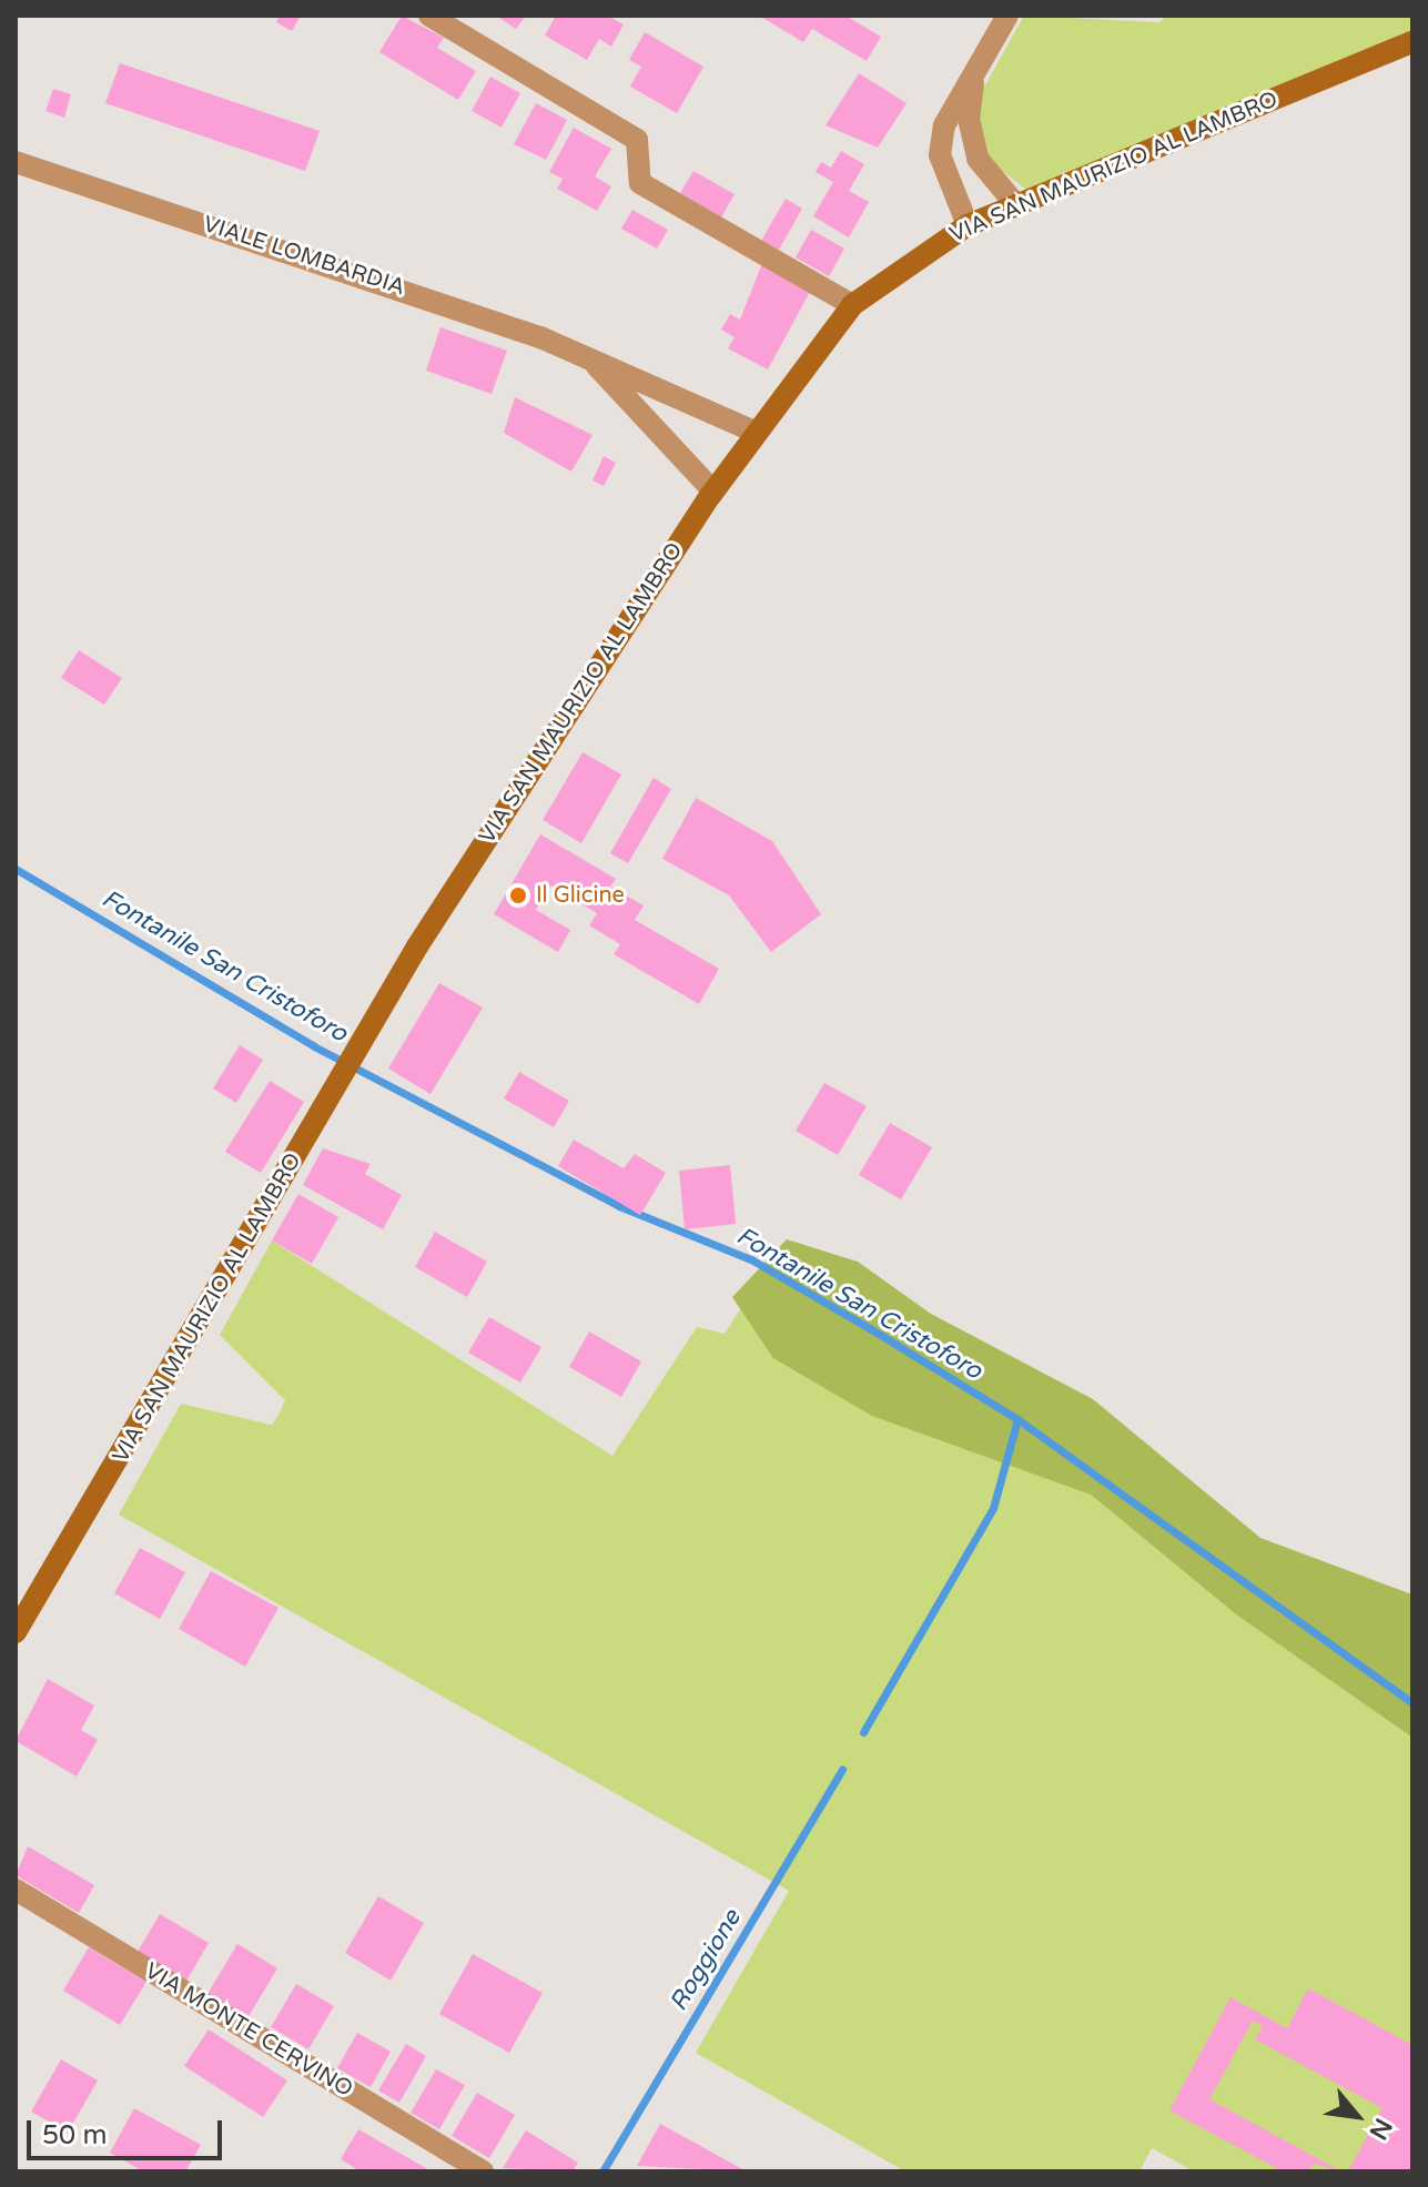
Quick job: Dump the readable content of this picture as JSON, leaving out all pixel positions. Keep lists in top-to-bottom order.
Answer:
{
  "streets": {
    "main road": ["VIA SAN MAURIZIO AL LAMBRO"],
    "street": ["VIALE LOMBARDIA", "VIA MONTE CERVINO"]
  },
  "crossings": [
    ["VIA SAN MAURIZIO AL LAMBRO", "VIALE LOMBARDIA"]
  ],
  "water": ["Fontanile San Cristoforo", "Roggione"],
  "places": ["Il Glicine"],
  "scale_bar": "50 m",
  "north": "bottom right"
}
